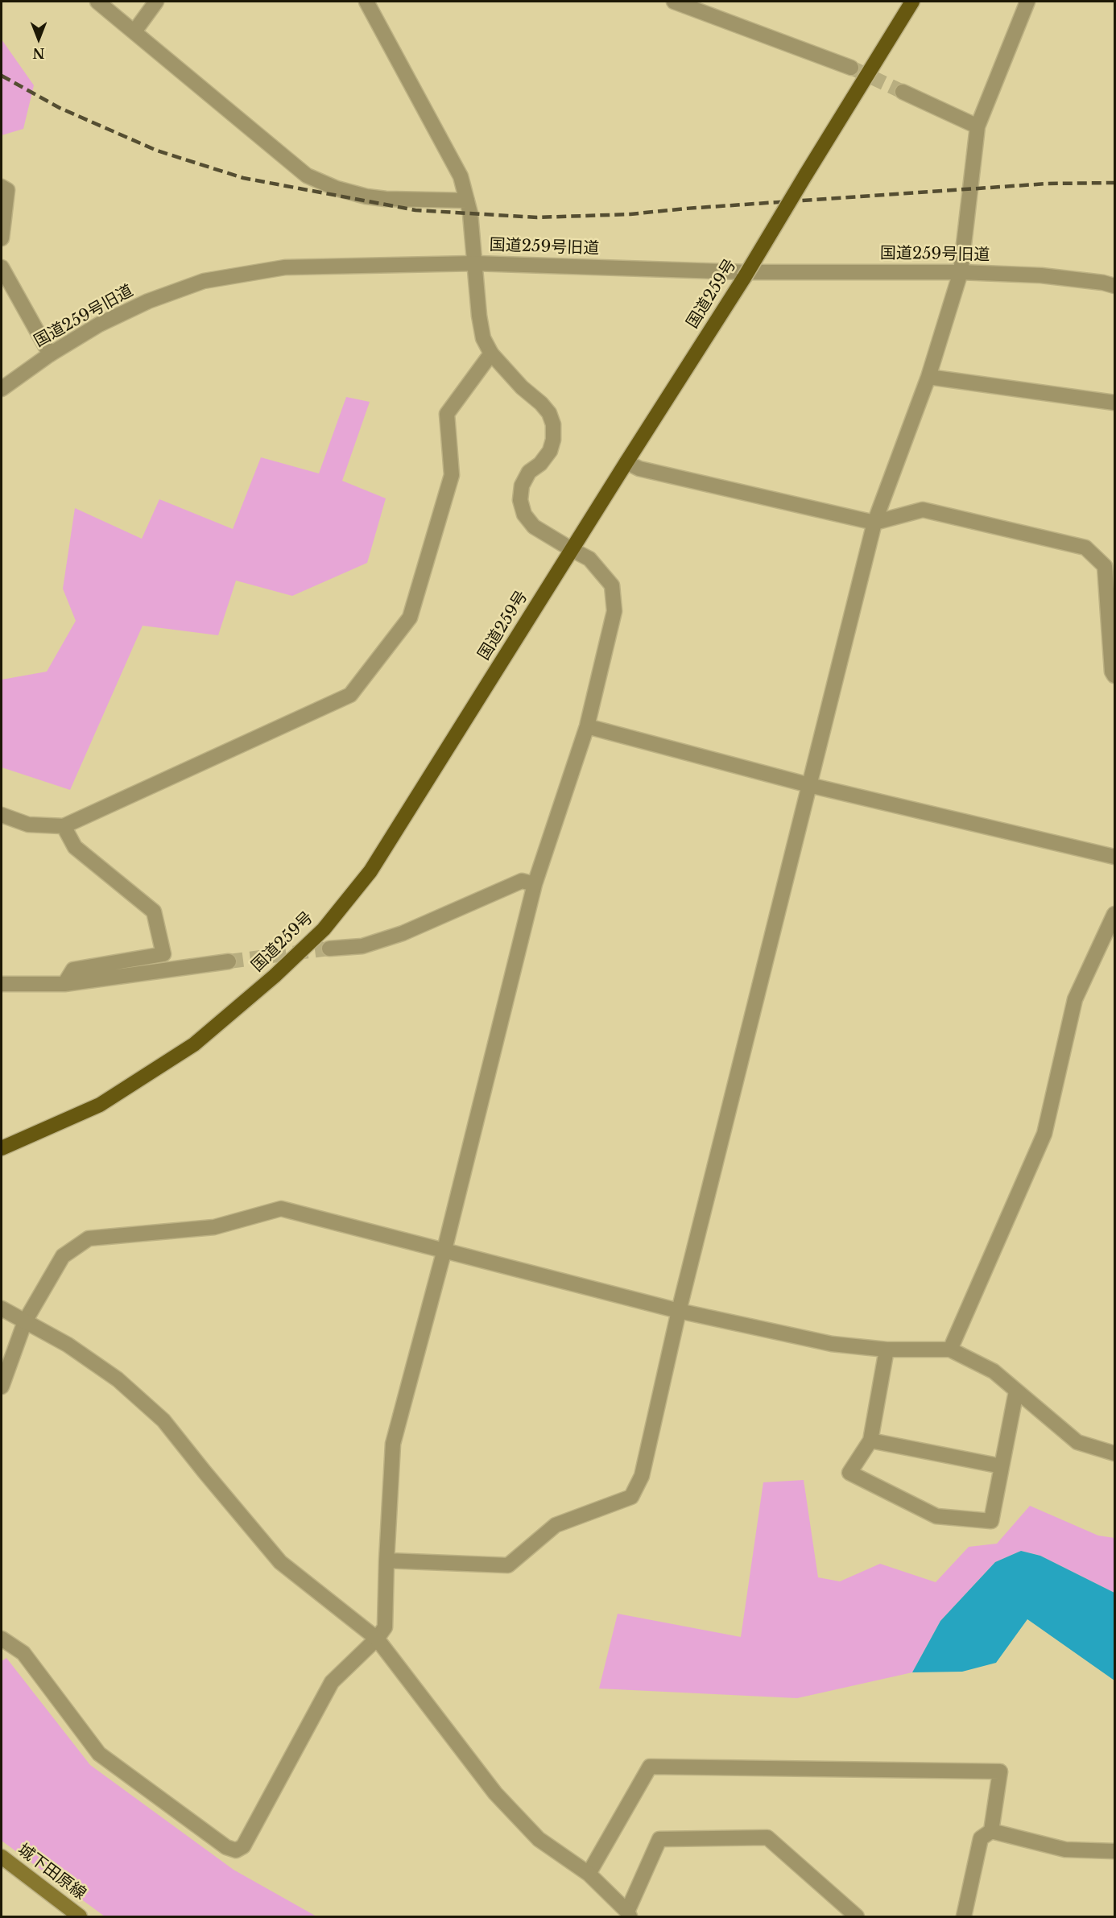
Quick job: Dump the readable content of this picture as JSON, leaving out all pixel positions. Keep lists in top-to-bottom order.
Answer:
{
  "streets": {
    "highway": ["国道259号"],
    "main road": ["城下田原線"],
    "street": ["国道259号旧道"]
  },
  "north": "bottom"
}
